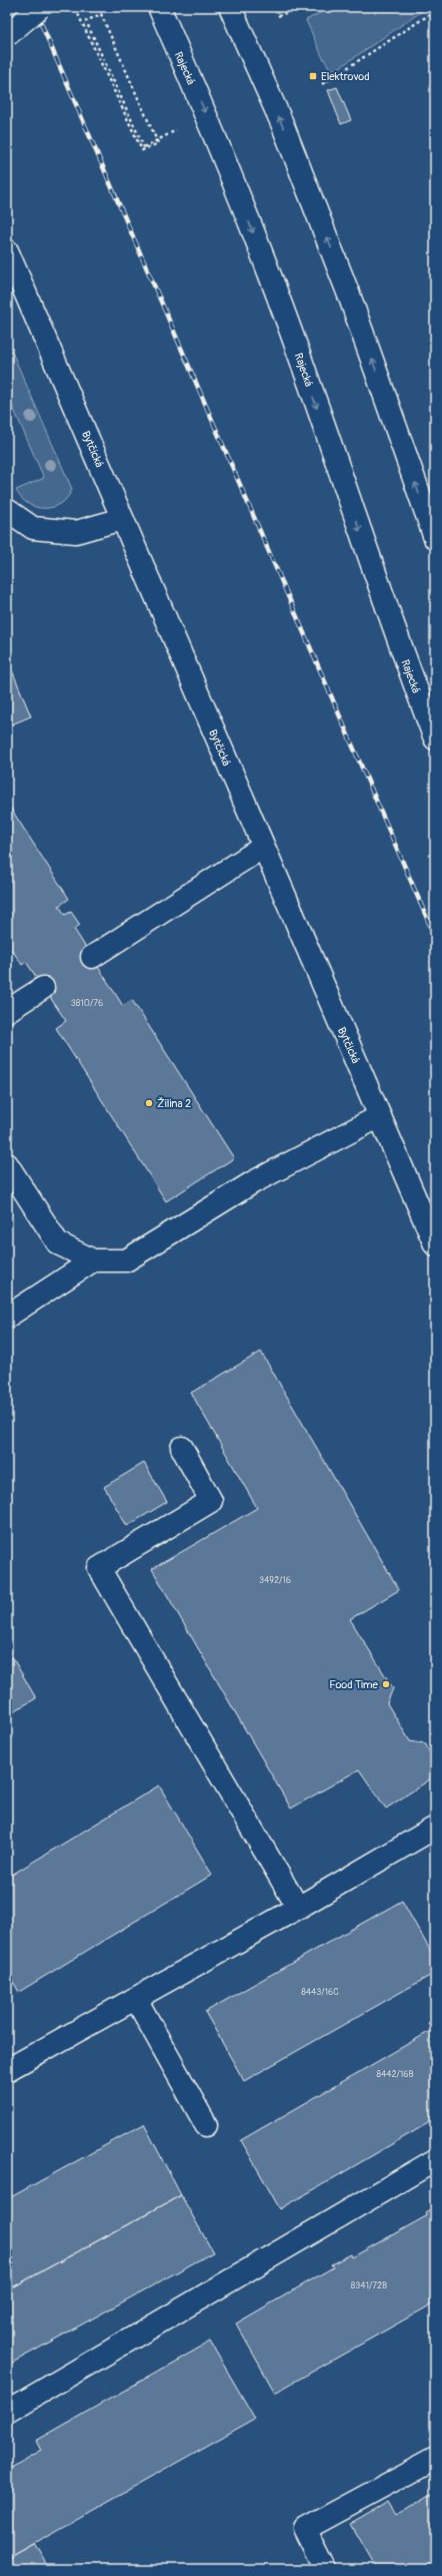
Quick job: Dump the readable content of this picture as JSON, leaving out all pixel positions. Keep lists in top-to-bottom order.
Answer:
{
  "streets": {
    "main road": ["Rajecká", "Bytčická"]
  },
  "places": {
    "transit": ["Elektrovod"],
    "other": ["Žilina 2", "Food Time"]
  },
  "house_numbers": [
    "3810/76",
    "3492/16",
    "8443/16C",
    "8442/16B",
    "8341/72B"
  ]
}
